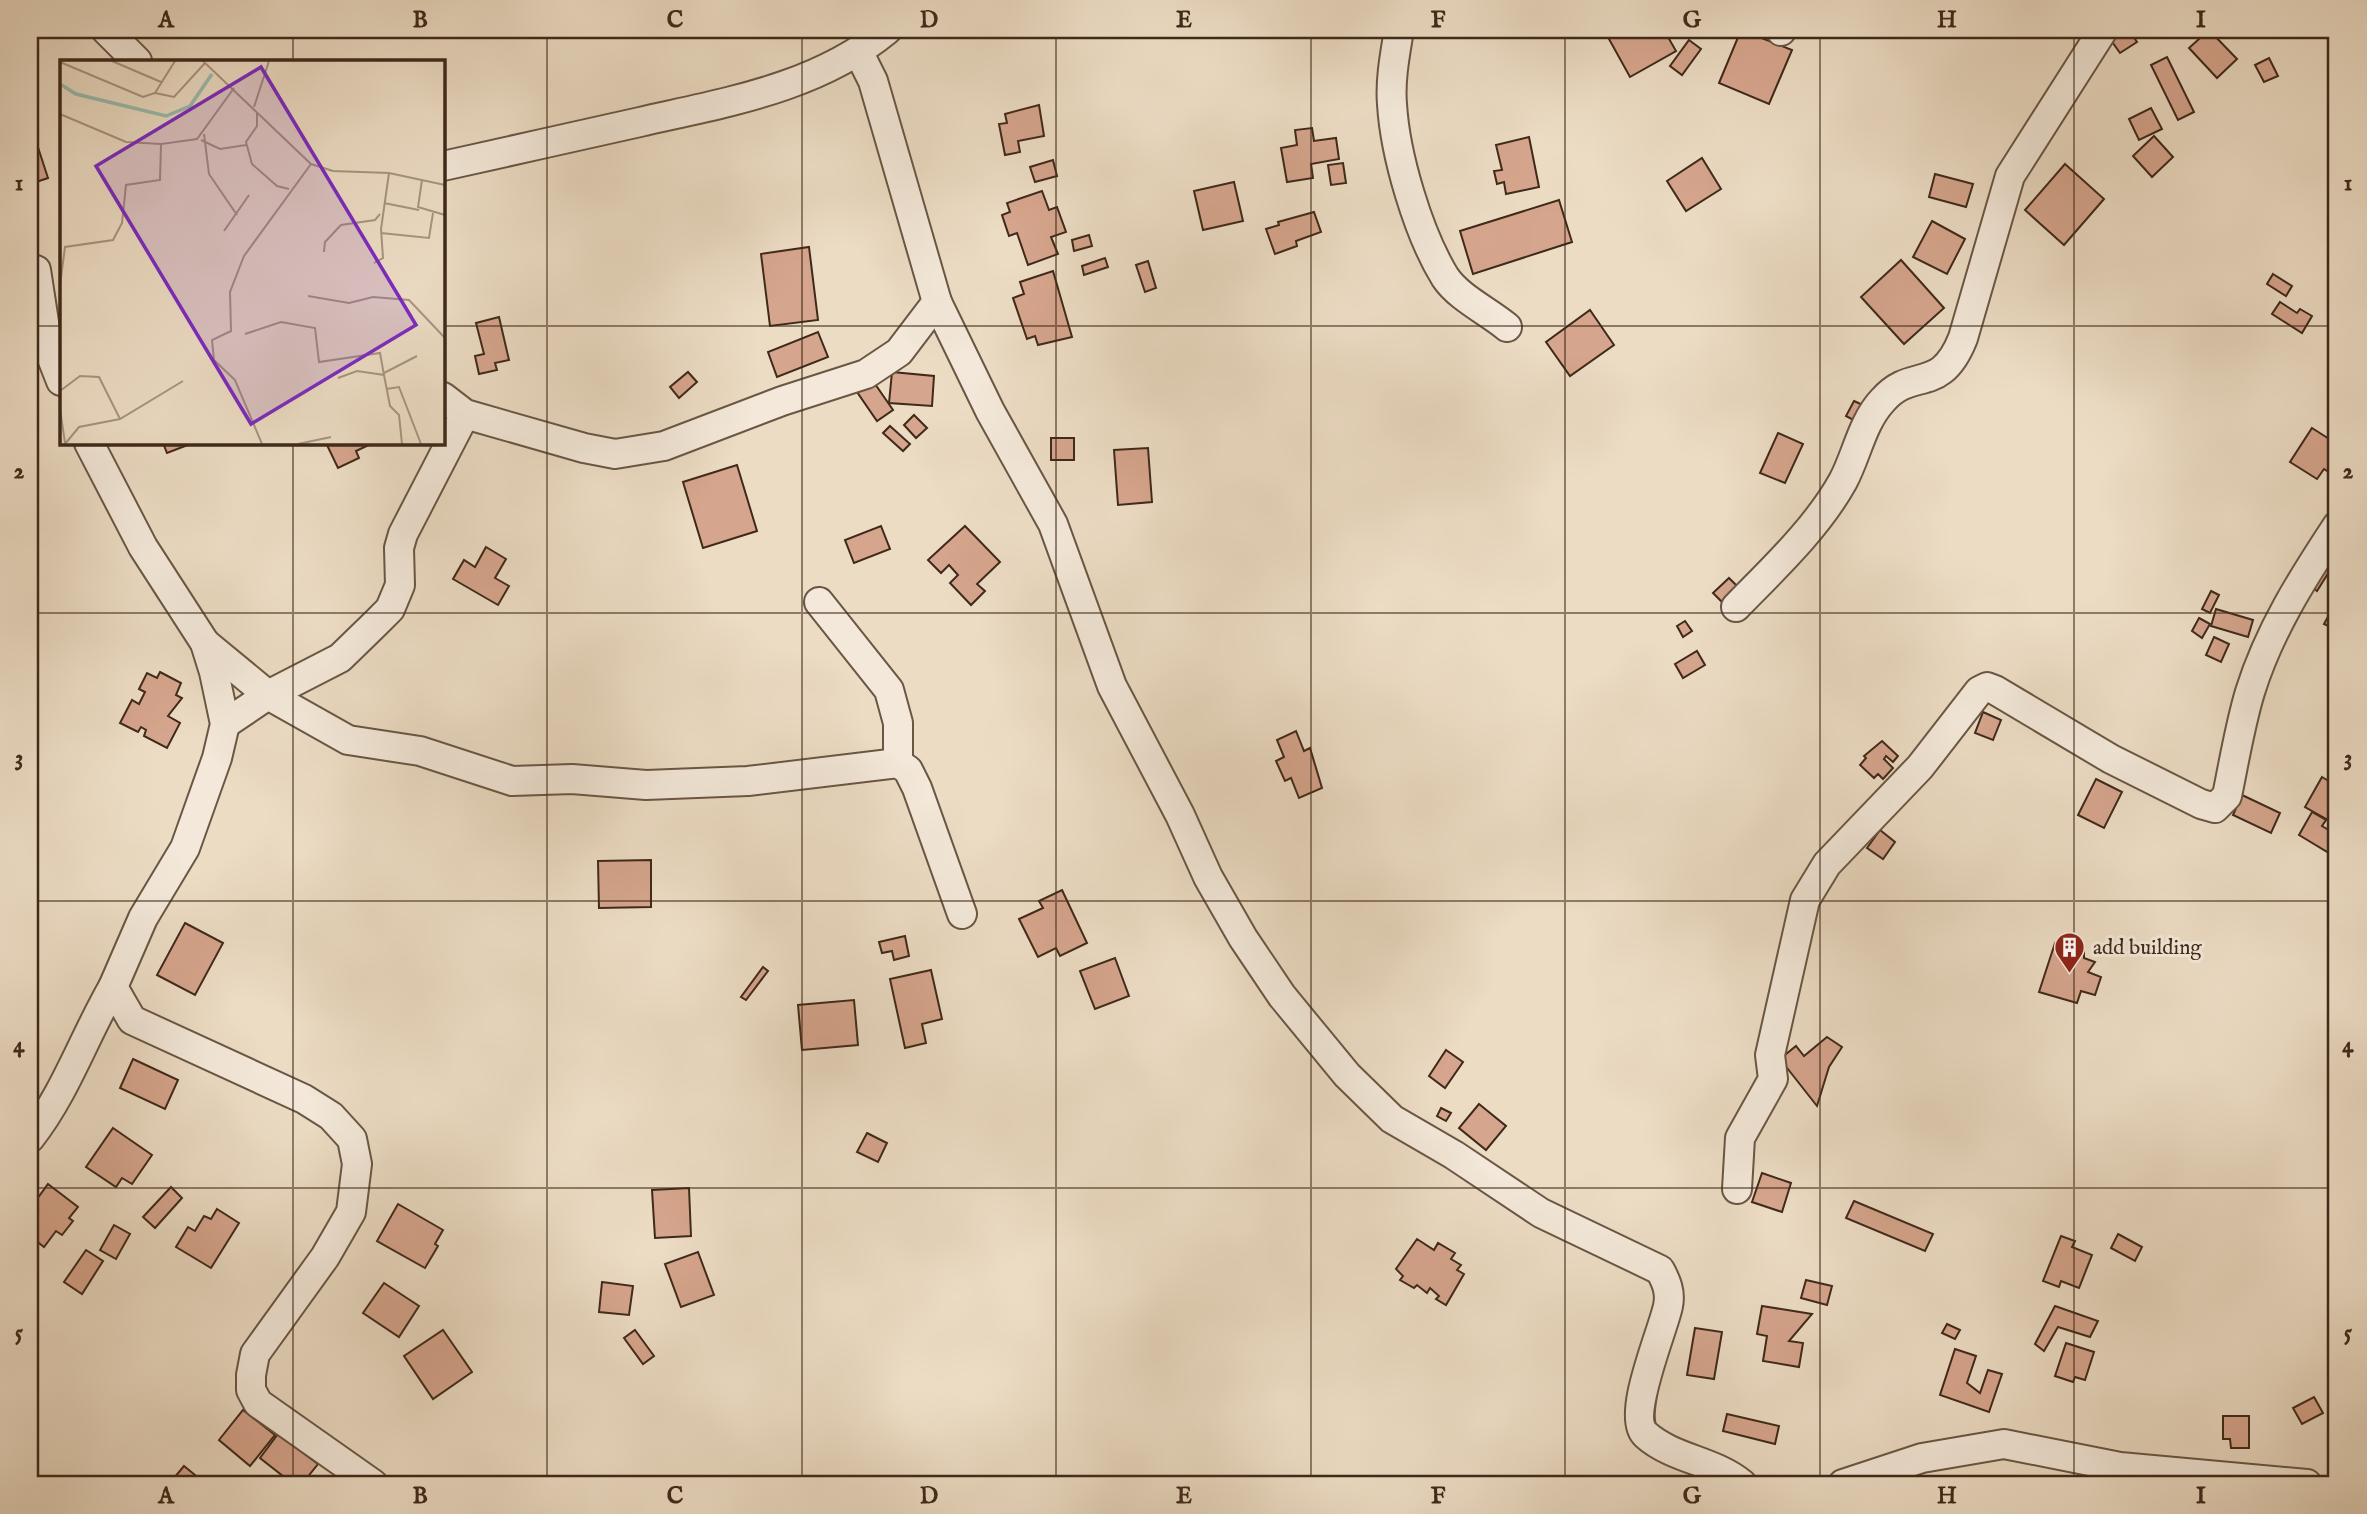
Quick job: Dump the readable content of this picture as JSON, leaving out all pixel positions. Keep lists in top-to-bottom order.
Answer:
{
  "places": {
    "building": ["add building"]
  },
  "grid": {
    "columns": [
      "A",
      "B",
      "C",
      "D",
      "E",
      "F",
      "G",
      "H",
      "I"
    ],
    "rows": [
      "1",
      "2",
      "3",
      "4",
      "5"
    ]
  }
}
